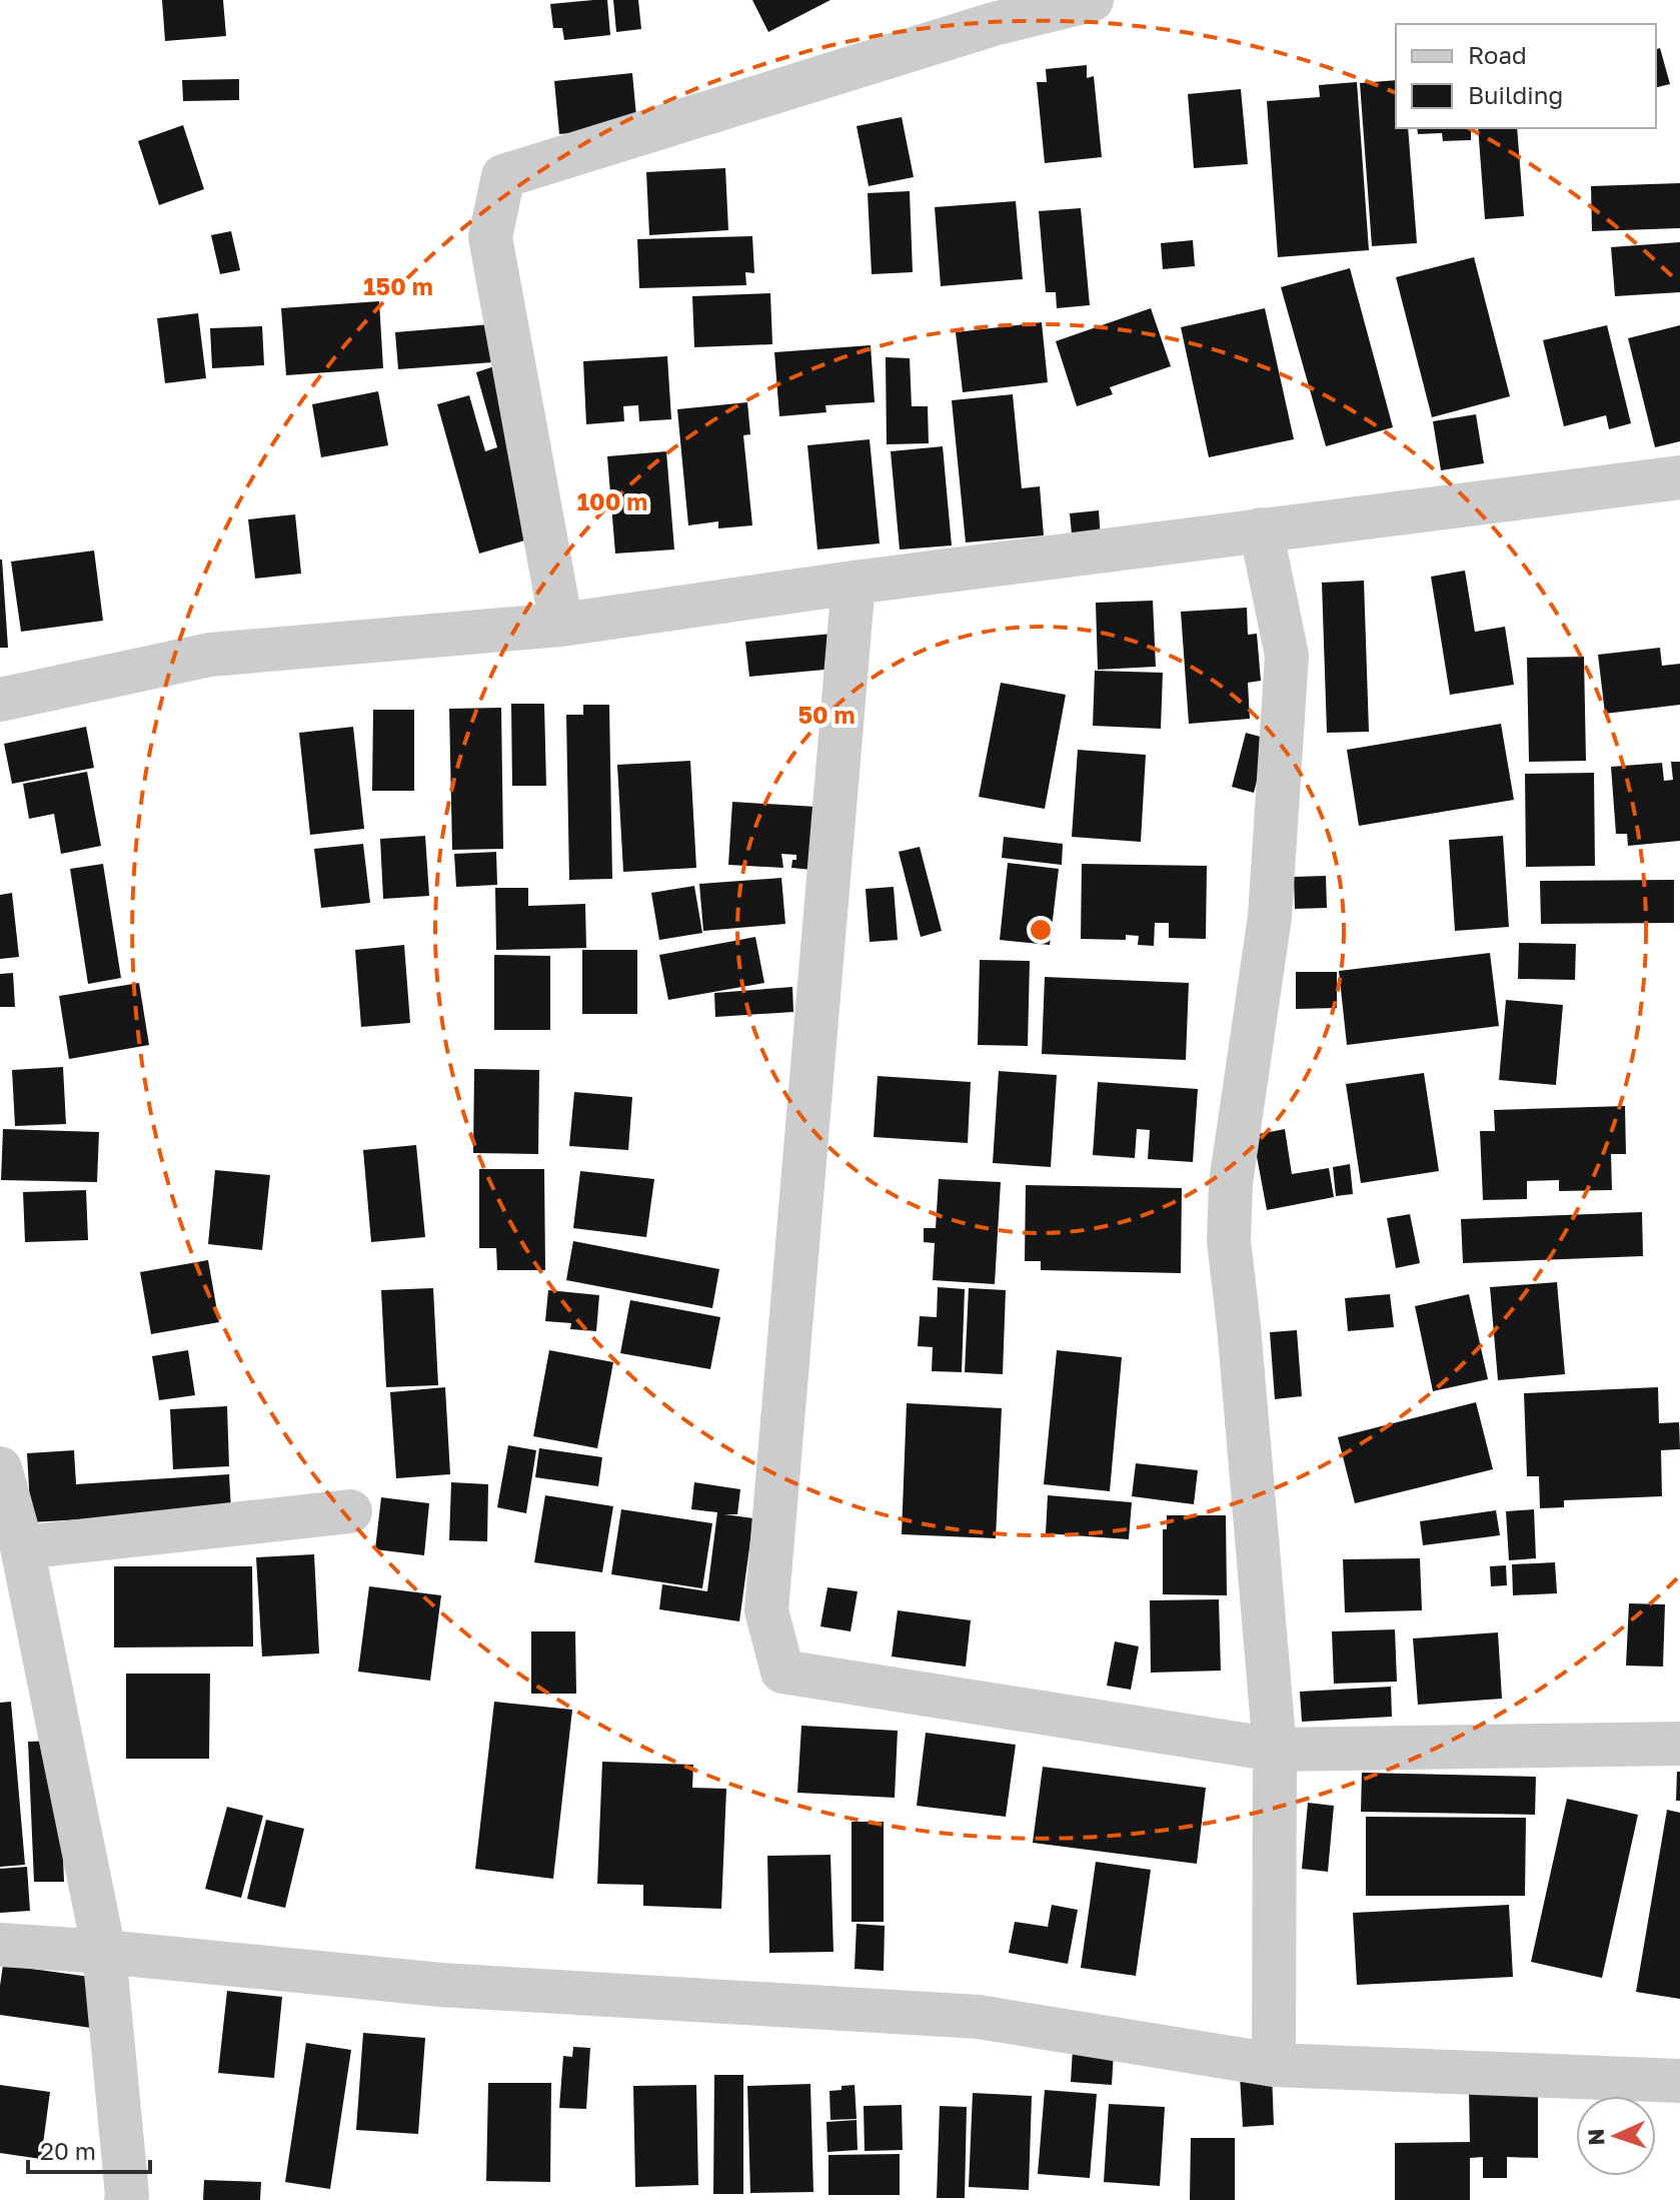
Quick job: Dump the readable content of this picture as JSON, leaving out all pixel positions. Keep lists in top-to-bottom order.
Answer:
{
  "legend": ["Road", "Building"],
  "scale_bar": "20 m",
  "north": "left",
  "rings": ["150 m", "100 m", "50 m"]
}
